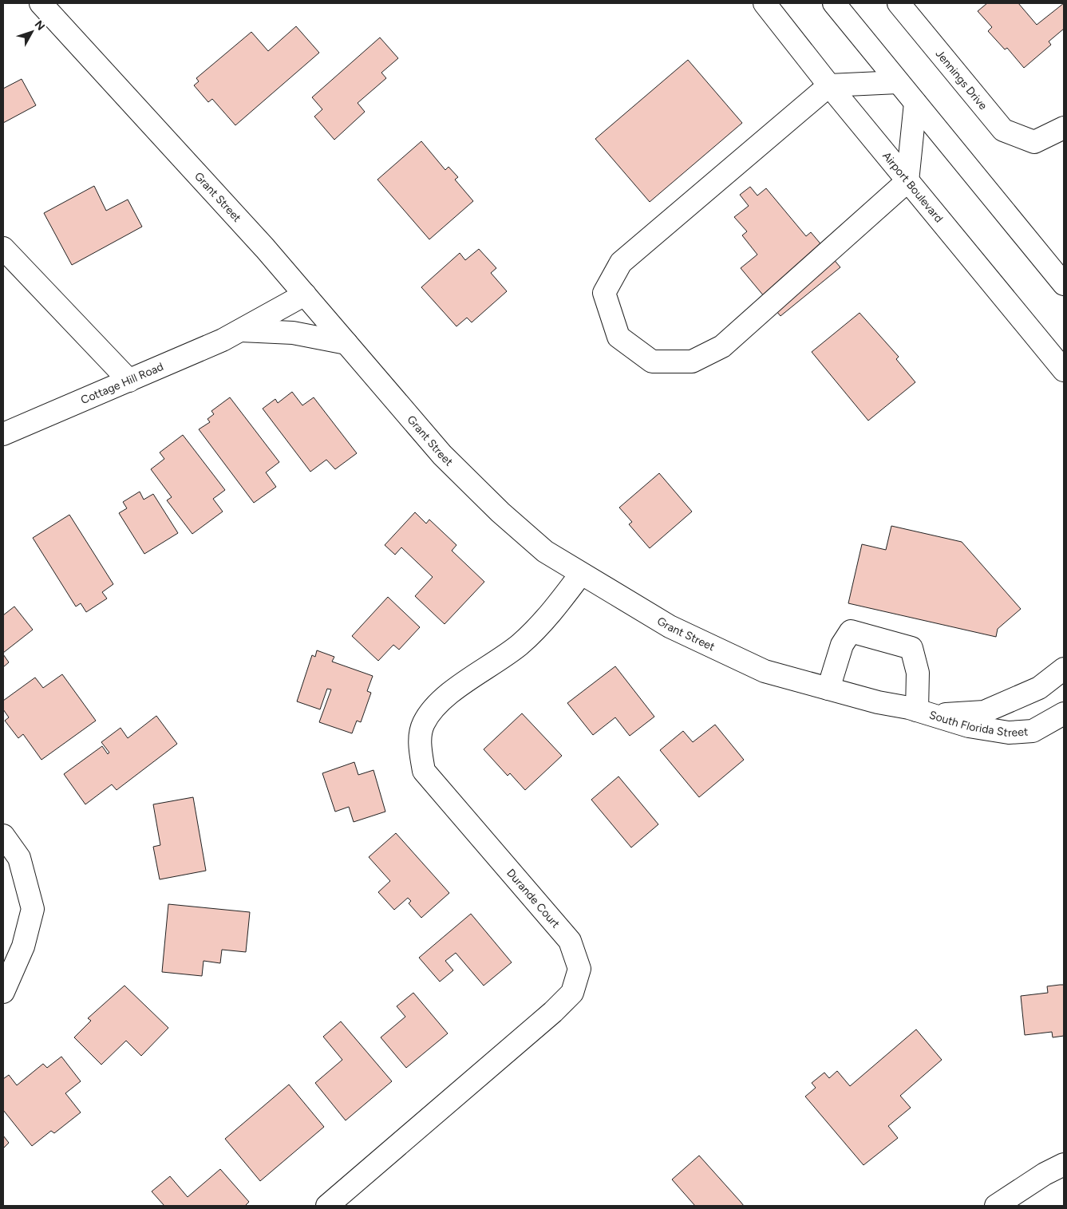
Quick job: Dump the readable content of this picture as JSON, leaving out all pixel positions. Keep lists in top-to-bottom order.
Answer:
{
  "streets": {
    "street": [
      "Jennings Drive",
      "Airport Boulevard",
      "Grant Street",
      "Cottage Hill Road",
      "South Florida Street",
      "Durande Court"
    ]
  },
  "crossings": [
    ["Grant Street", "Cottage Hill Road"],
    ["Grant Street", "South Florida Street"],
    ["Grant Street", "Durande Court"]
  ],
  "north": "top right"
}
